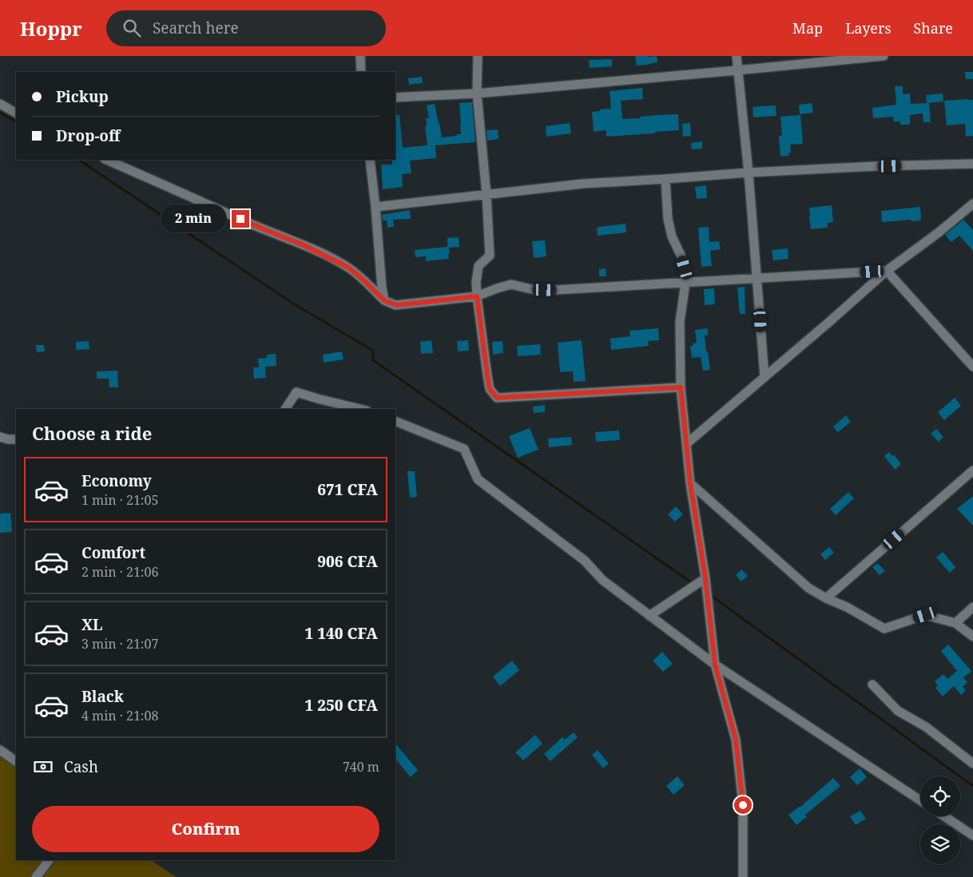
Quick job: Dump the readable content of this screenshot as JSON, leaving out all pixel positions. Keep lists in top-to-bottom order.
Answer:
{
  "page": {
    "header": "Hoppr",
    "search": "Search here",
    "nav": ["Map", "Layers", "Share"],
    "banner": ["Pickup", "Drop-off"],
    "bubble": "2 min",
    "heading": "Choose a ride",
    "list": [
      {
        "name": "Economy",
        "note": "1 min · 21:05",
        "value": "671 CFA"
      },
      {
        "name": "Comfort",
        "note": "2 min · 21:06",
        "value": "906 CFA"
      },
      {
        "name": "XL",
        "note": "3 min · 21:07",
        "value": "1 140 CFA"
      },
      {
        "name": "Black",
        "note": "4 min · 21:08",
        "value": "1 250 CFA"
      }
    ],
    "pay": ["Cash", "740 m"],
    "buttons": "Confirm"
  }
}
